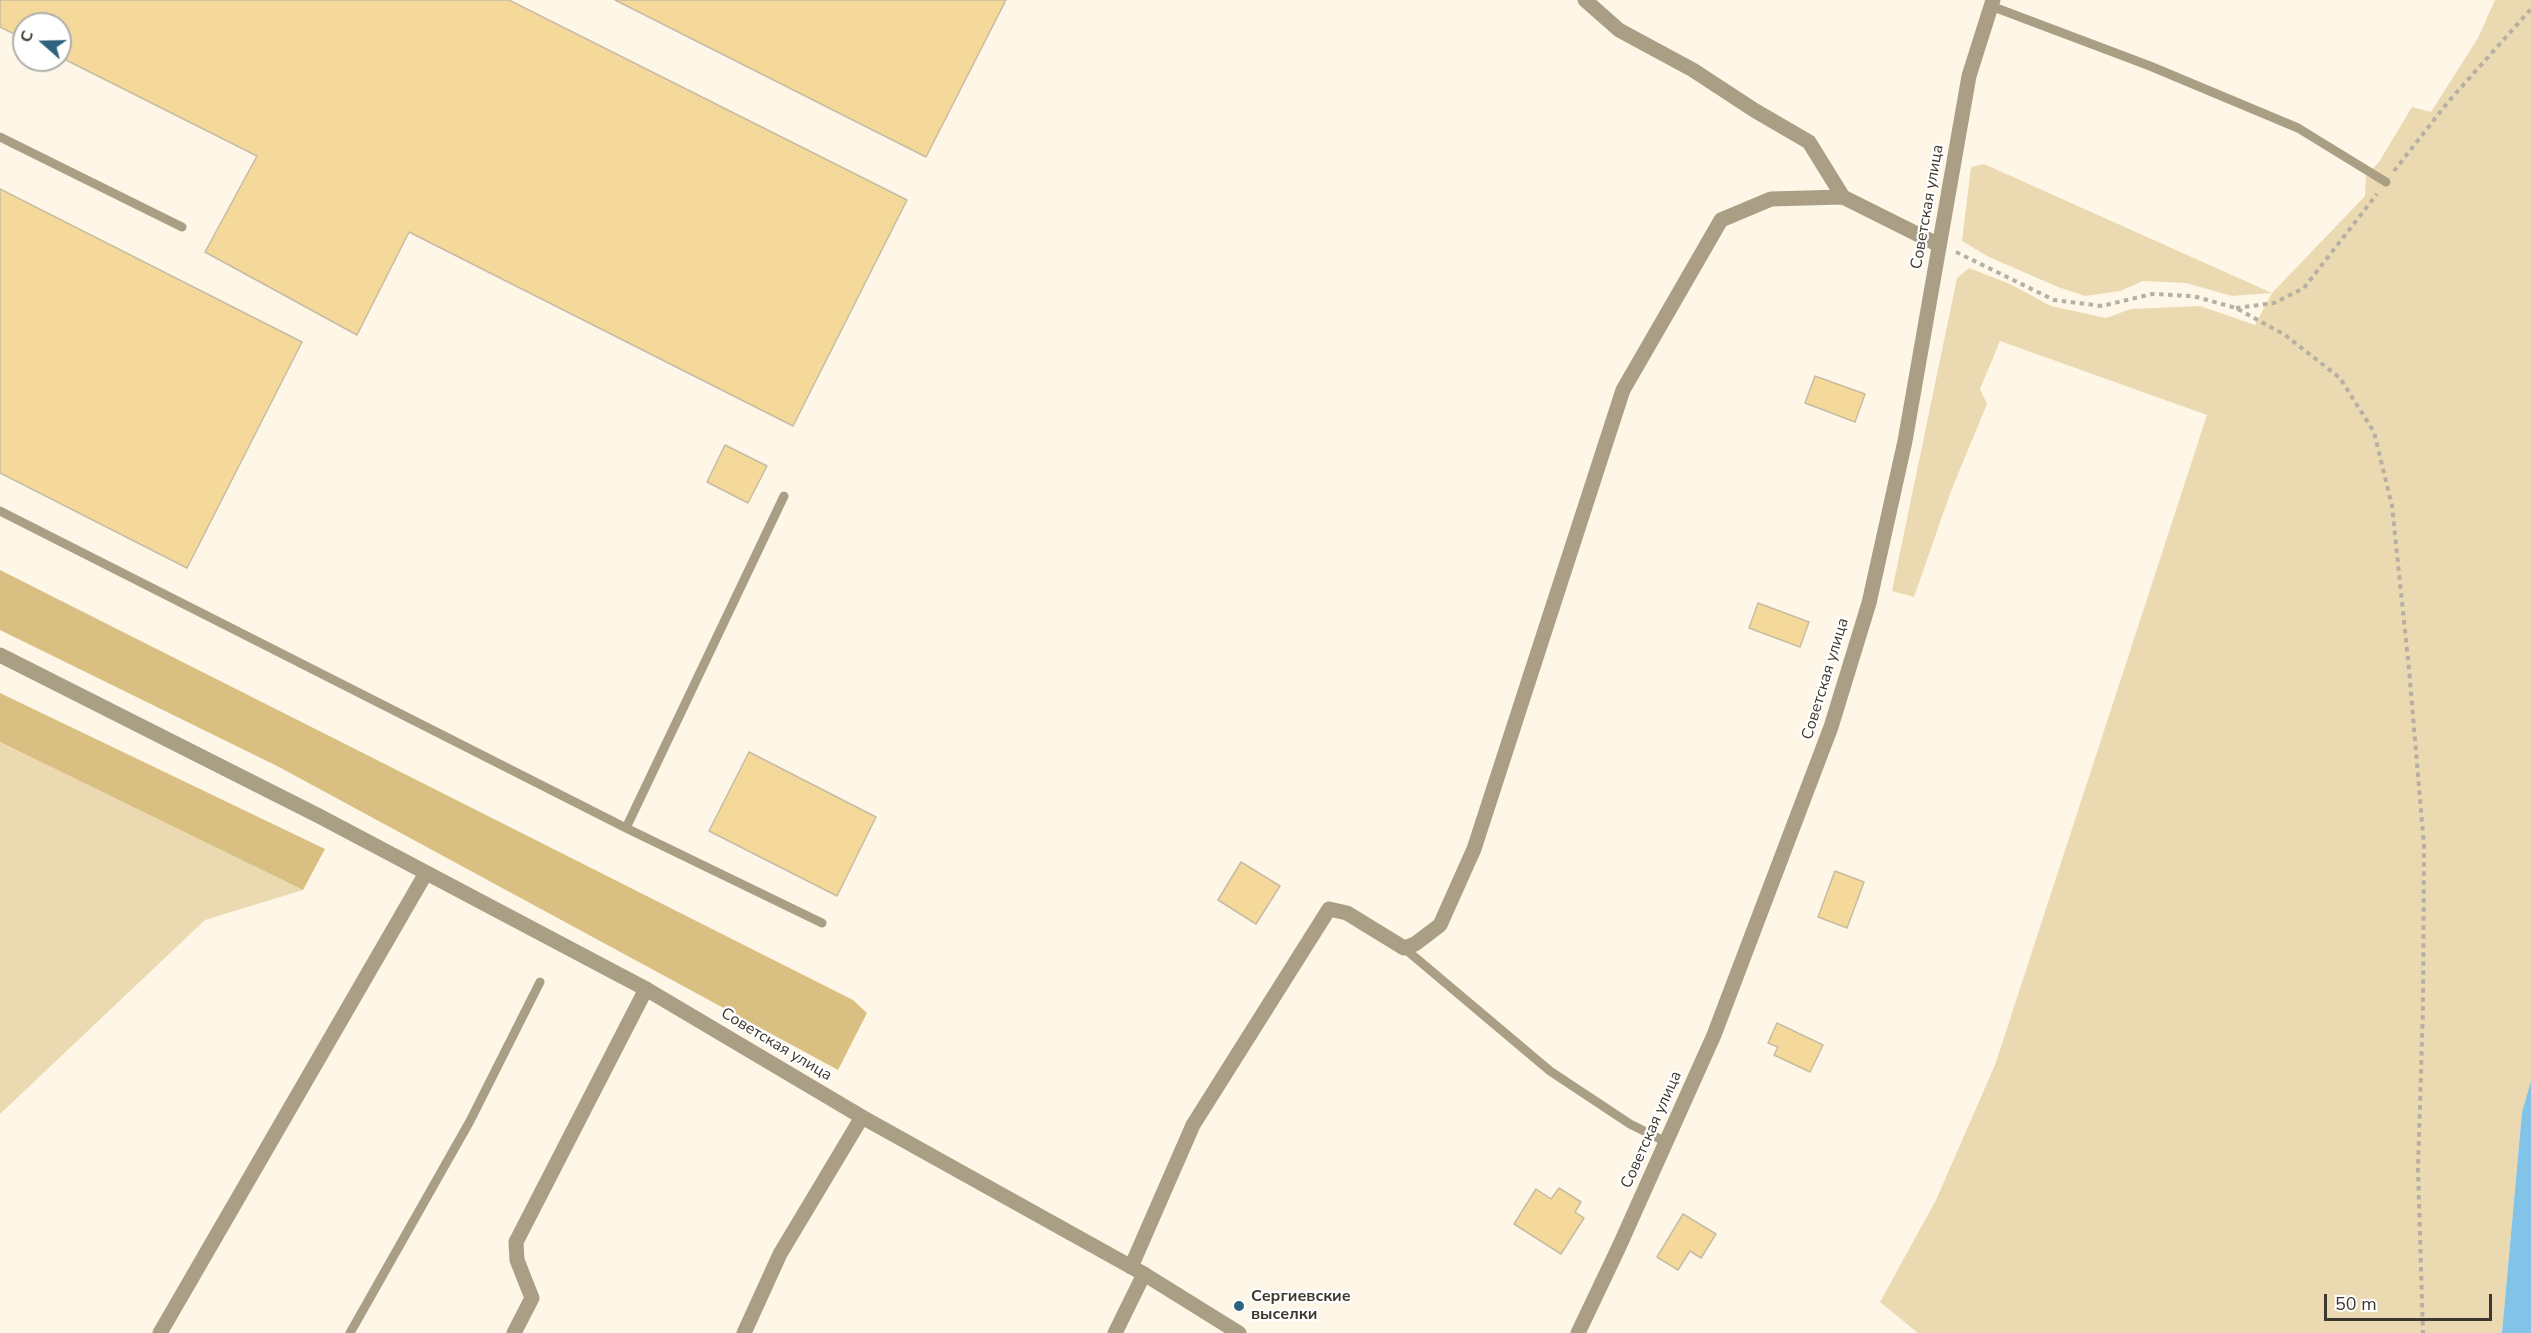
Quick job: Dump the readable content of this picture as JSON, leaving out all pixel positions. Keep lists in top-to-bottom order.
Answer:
{
  "streets": {
    "street": ["Советская улица"]
  },
  "places": ["Сергиевские выселки"],
  "scale_bar": "50 m",
  "north": "left"
}
